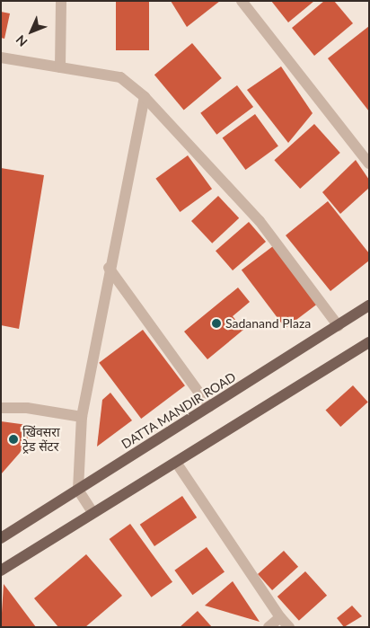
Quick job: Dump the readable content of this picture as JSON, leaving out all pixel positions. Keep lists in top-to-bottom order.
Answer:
{
  "streets": {
    "main road": ["DATTA MANDIR ROAD"]
  },
  "places": ["Sadanand Plaza", "खिंवसरा ट्रेड सेंटर"],
  "north": "bottom left"
}
